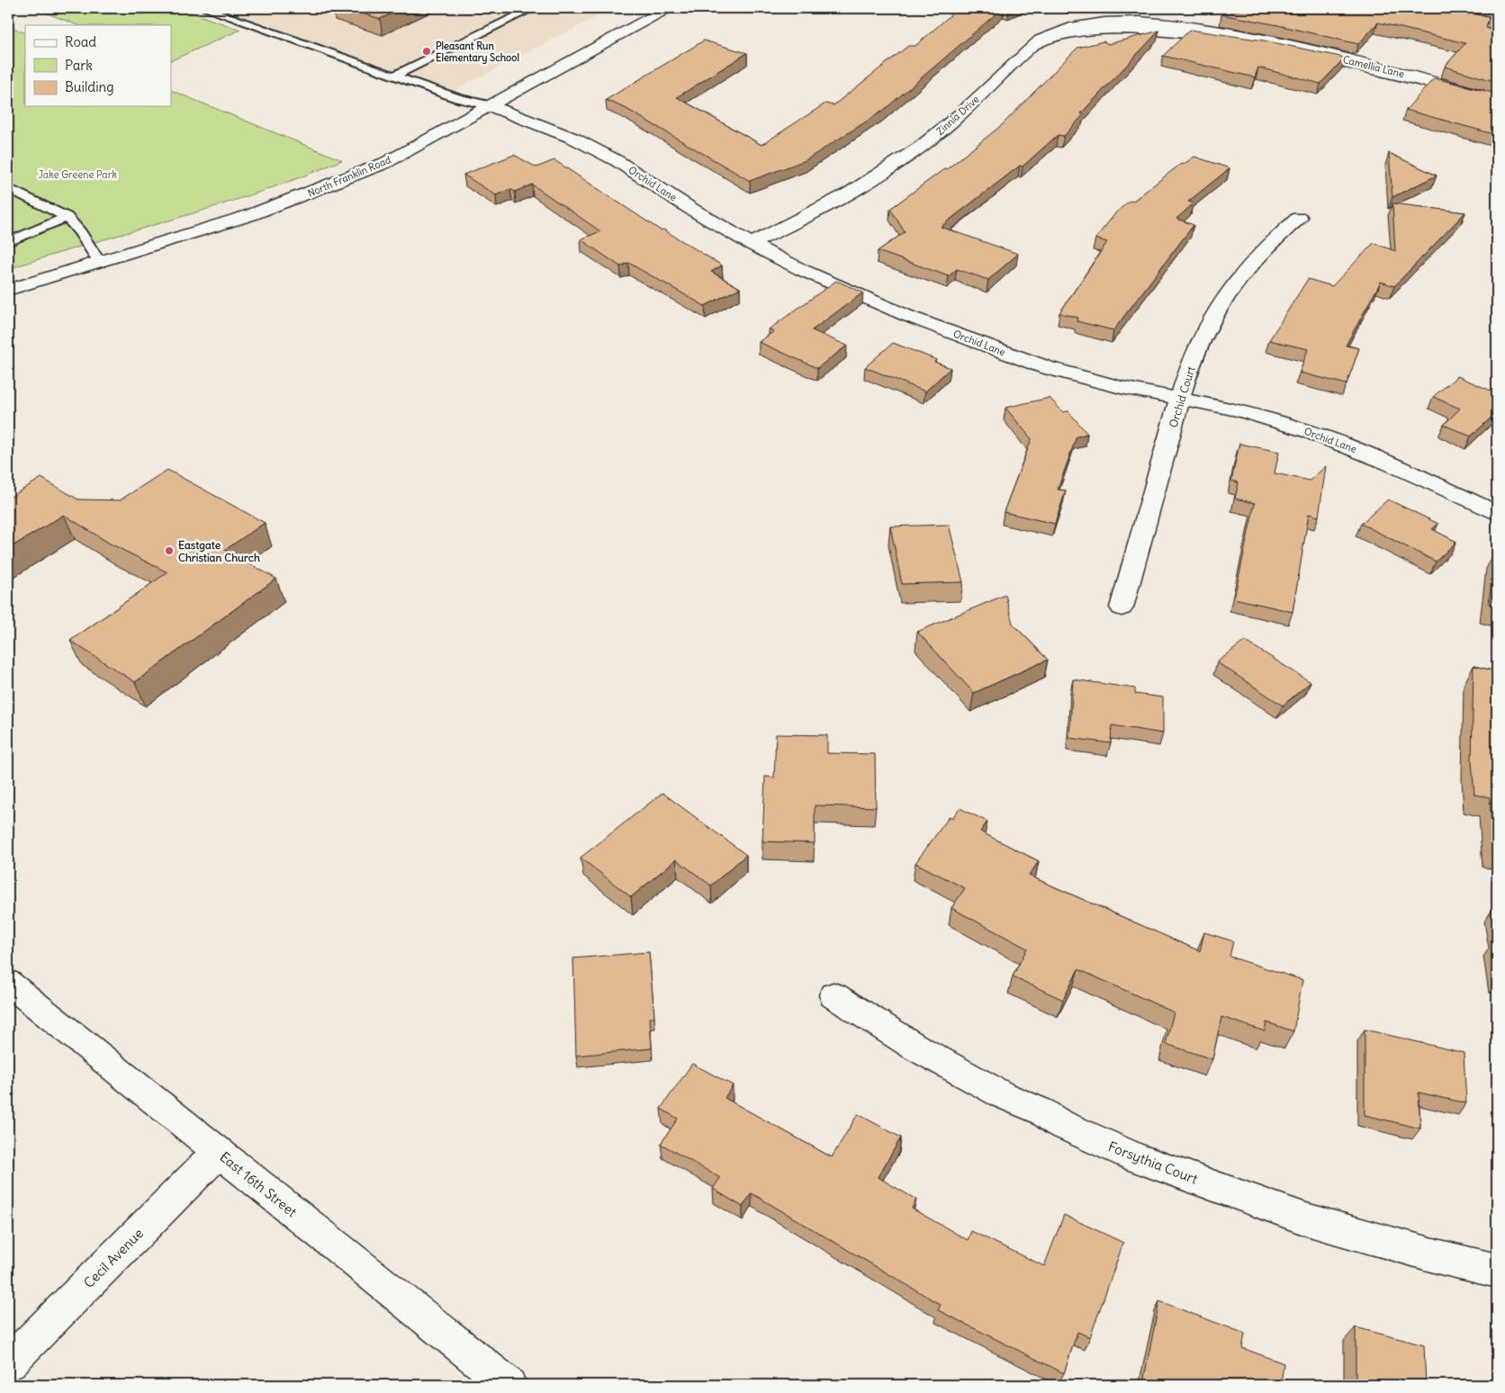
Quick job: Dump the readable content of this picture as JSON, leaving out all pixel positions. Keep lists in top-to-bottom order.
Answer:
{
  "streets": {
    "street": [
      "Camellia Lane",
      "Zinnia Drive",
      "North Franklin Road",
      "Orchid Lane",
      "Orchid Court",
      "Forsythia Court",
      "East 16th Street",
      "Cecil Avenue"
    ]
  },
  "crossings": [
    ["Camellia Lane", "Zinnia Drive"],
    ["Zinnia Drive", "Orchid Lane"],
    ["North Franklin Road", "Orchid Lane"],
    ["Orchid Lane", "Orchid Court"],
    ["East 16th Street", "Cecil Avenue"]
  ],
  "parks": ["Jake Greene Park"],
  "places": ["Pleasant Run Elementary School", "Eastgate Christian Church"],
  "legend": ["Road", "Park", "Building"]
}
